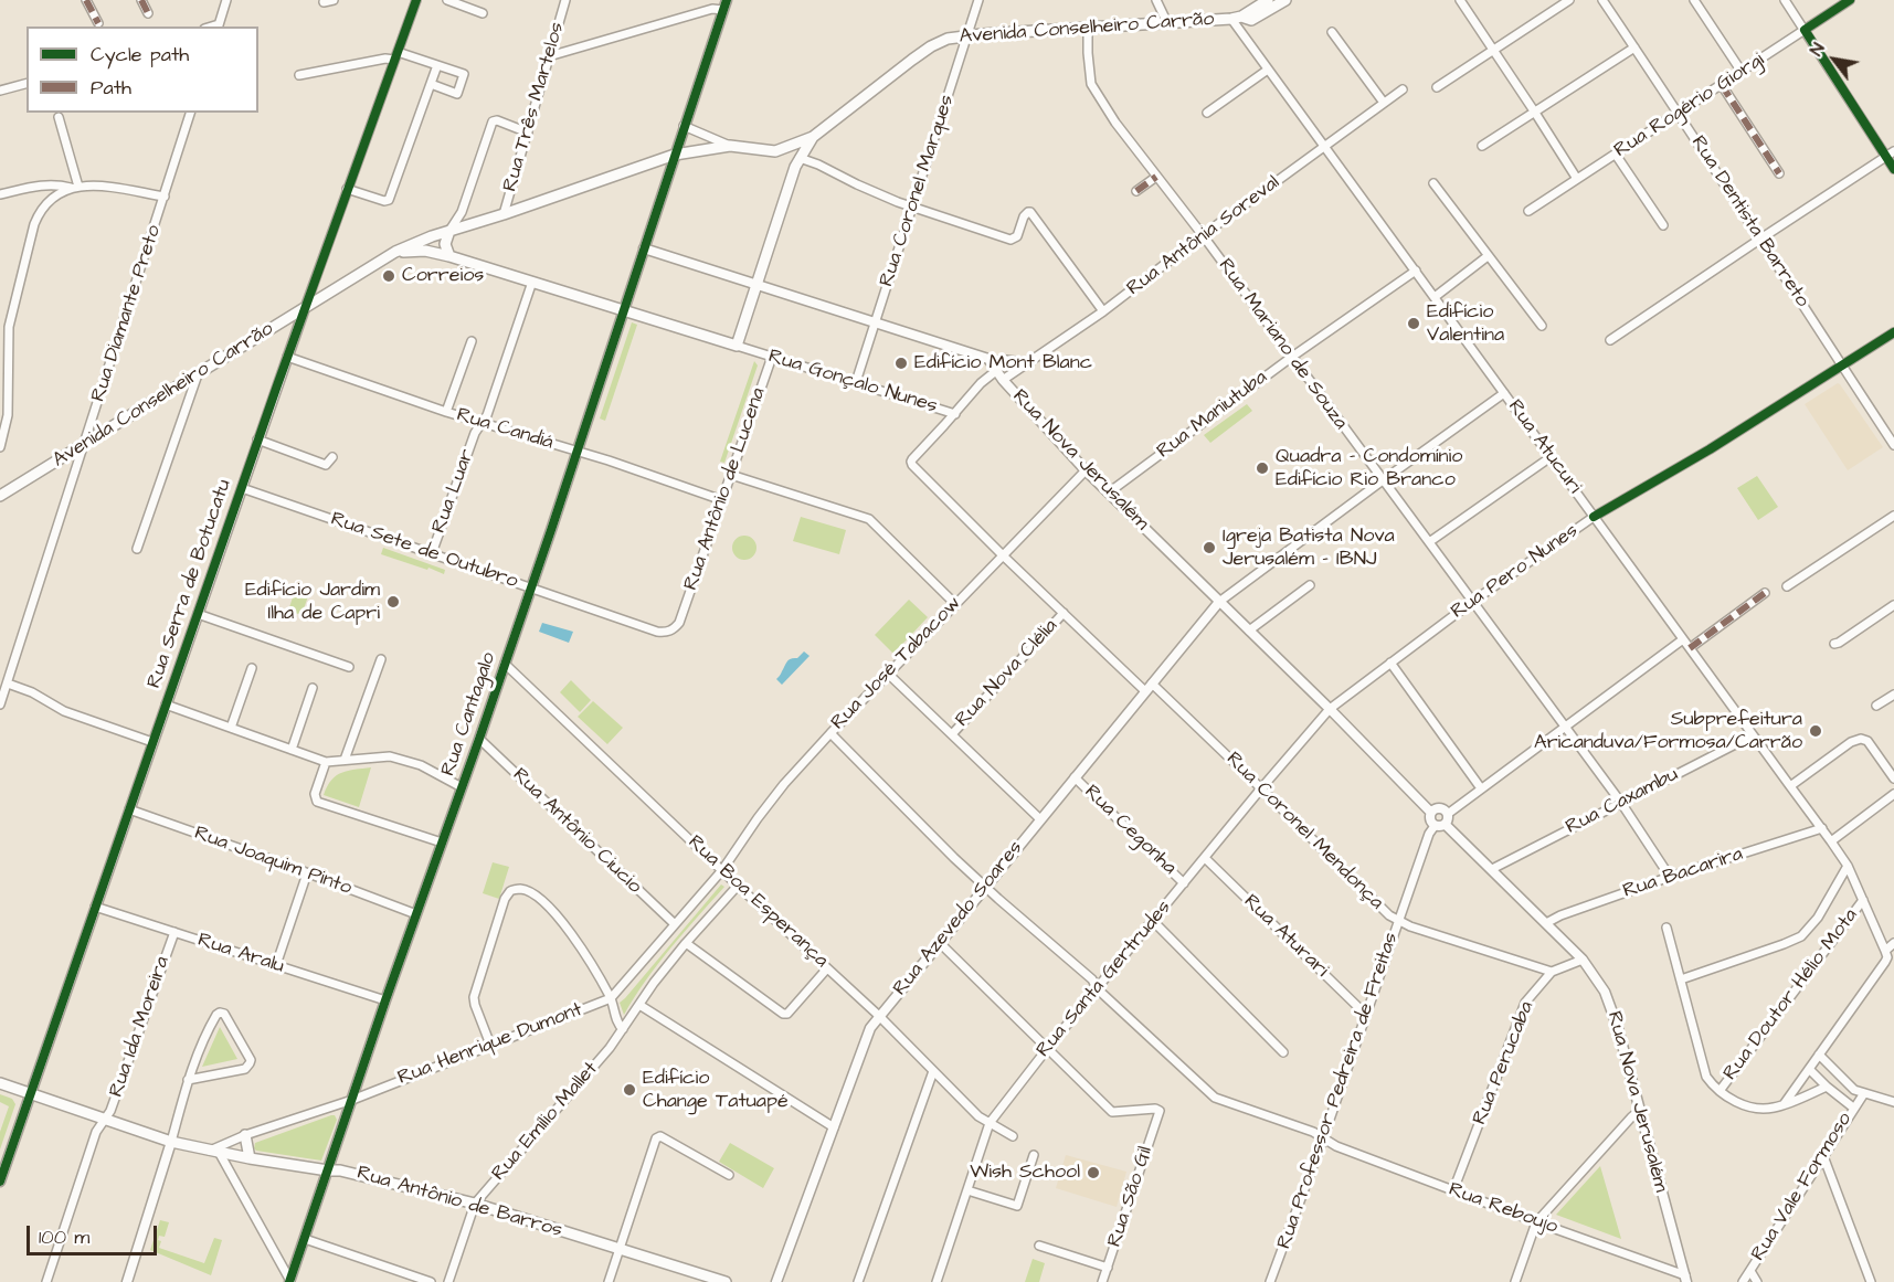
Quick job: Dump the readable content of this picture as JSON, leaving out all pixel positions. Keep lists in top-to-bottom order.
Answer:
{
  "streets": {
    "main road": ["Avenida Conselheiro Carrão", "Rua Gonçalo Nunes", "Rua Antônio de Barros"],
    "street": [
      "Rua Rogério Giorgi",
      "Rua Três Martelos",
      "Rua Coronel Marques",
      "Rua Dentista Barreto",
      "Rua Antônia Soreval",
      "Rua Diamante Preto",
      "Rua Mariano de Souza",
      "Rua Maniutuba",
      "Rua Candiá",
      "Rua Atucuri",
      "Rua Nova Jerusalém",
      "Rua Antônio de Lucena",
      "Rua Luar",
      "Rua Sete de Outubro",
      "Rua Pero Nunes",
      "Rua Serra de Botucatu",
      "Rua José Tabacow",
      "Rua Nova Clélia",
      "Rua Cantagalo",
      "Rua Caxambu",
      "Rua Cegonha",
      "Rua Antônio Ciucio",
      "Rua Coronel Mendonça",
      "Rua Joaquim Pinto",
      "Rua Bacarira",
      "Rua Boa Esperança",
      "Rua Azevedo Soares",
      "Rua Aturari",
      "Rua Aralu",
      "Rua Santa Gertrudes",
      "Rua Doutor Hélio Mota",
      "Rua Ida Moreira",
      "Rua Henrique Dumont",
      "Rua Perucaba",
      "Rua Professor Pedreira de Freitas",
      "Rua Emílio Mallet",
      "Rua Vale Formoso",
      "Rua São Gil",
      "Rua Reboujo"
    ]
  },
  "crossings": [
    ["Avenida Conselheiro Carrão", "Rua Três Martelos"],
    ["Avenida Conselheiro Carrão", "Rua Coronel Marques"],
    ["Avenida Conselheiro Carrão", "Rua Diamante Preto"],
    ["Avenida Conselheiro Carrão", "Rua Mariano de Souza"],
    ["Avenida Conselheiro Carrão", "Rua Atucuri"],
    ["Avenida Conselheiro Carrão", "Rua Serra de Botucatu"],
    ["Avenida Conselheiro Carrão", "Rua Cantagalo"],
    ["Rua Rogério Giorgi", "Rua Dentista Barreto"],
    ["Rua Coronel Marques", "Rua Gonçalo Nunes"],
    ["Rua Dentista Barreto", "Rua Pero Nunes"],
    ["Rua Antônia Soreval", "Rua Mariano de Souza"],
    ["Rua Antônia Soreval", "Rua Atucuri"],
    ["Rua Antônia Soreval", "Rua Nova Jerusalém"],
    ["Rua Mariano de Souza", "Rua Maniutuba"],
    ["Rua Mariano de Souza", "Rua Pero Nunes"],
    ["Rua Mariano de Souza", "Rua Caxambu"],
    ["Rua Mariano de Souza", "Rua Bacarira"],
    ["Rua Gonçalo Nunes", "Rua Antônio de Lucena"],
    ["Rua Gonçalo Nunes", "Rua Luar"],
    ["Rua Gonçalo Nunes", "Rua Cantagalo"],
    ["Rua Gonçalo Nunes", "Rua Coronel Mendonça"],
    ["Rua Maniutuba", "Rua Atucuri"],
    ["Rua Maniutuba", "Rua Nova Jerusalém"],
    ["Rua Candiá", "Rua Antônio de Lucena"],
    ["Rua Candiá", "Rua Luar"],
    ["Rua Candiá", "Rua Serra de Botucatu"],
    ["Rua Candiá", "Rua Cantagalo"],
    ["Rua Atucuri", "Rua Pero Nunes"],
    ["Rua Atucuri", "Rua Caxambu"],
    ["Rua Atucuri", "Rua Bacarira"],
    ["Rua Atucuri", "Rua Doutor Hélio Mota"],
    ["Rua Nova Jerusalém", "Rua Pero Nunes"],
    ["Rua Nova Jerusalém", "Rua José Tabacow"],
    ["Rua Nova Jerusalém", "Rua Caxambu"],
    ["Rua Nova Jerusalém", "Rua Coronel Mendonça"],
    ["Rua Nova Jerusalém", "Rua Bacarira"],
    ["Rua Nova Jerusalém", "Rua Azevedo Soares"],
    ["Rua Nova Jerusalém", "Rua Santa Gertrudes"],
    ["Rua Nova Jerusalém", "Rua Perucaba"],
    ["Rua Nova Jerusalém", "Rua Professor Pedreira de Freitas"],
    ["Rua Nova Jerusalém", "Rua Reboujo"],
    ["Rua Antônio de Lucena", "Rua Sete de Outubro"],
    ["Rua Luar", "Rua Sete de Outubro"],
    ["Rua Sete de Outubro", "Rua Serra de Botucatu"],
    ["Rua Sete de Outubro", "Rua Cantagalo"],
    ["Rua Pero Nunes", "Rua Santa Gertrudes"],
    ["Rua Serra de Botucatu", "Rua Joaquim Pinto"],
    ["Rua Serra de Botucatu", "Rua Aralu"],
    ["Rua Serra de Botucatu", "Rua Antônio de Barros"],
    ["Rua José Tabacow", "Rua Coronel Mendonça"],
    ["Rua José Tabacow", "Rua Boa Esperança"],
    ["Rua José Tabacow", "Rua Henrique Dumont"],
    ["Rua José Tabacow", "Rua Reboujo"],
    ["Rua Nova Clélia", "Rua Coronel Mendonça"],
    ["Rua Cantagalo", "Rua Antônio Ciucio"],
    ["Rua Cantagalo", "Rua Joaquim Pinto"],
    ["Rua Cantagalo", "Rua Boa Esperança"],
    ["Rua Cantagalo", "Rua Aralu"],
    ["Rua Cantagalo", "Rua Henrique Dumont"],
    ["Rua Cantagalo", "Rua Antônio de Barros"],
    ["Rua Cegonha", "Rua Azevedo Soares"],
    ["Rua Cegonha", "Rua Santa Gertrudes"],
    ["Rua Antônio Ciucio", "Rua Henrique Dumont"],
    ["Rua Coronel Mendonça", "Rua Azevedo Soares"],
    ["Rua Coronel Mendonça", "Rua Santa Gertrudes"],
    ["Rua Coronel Mendonça", "Rua Perucaba"],
    ["Rua Coronel Mendonça", "Rua Professor Pedreira de Freitas"],
    ["Rua Boa Esperança", "Rua Azevedo Soares"],
    ["Rua Boa Esperança", "Rua Santa Gertrudes"],
    ["Rua Boa Esperança", "Rua Henrique Dumont"],
    ["Rua Azevedo Soares", "Rua Reboujo"],
    ["Rua Aturari", "Rua Santa Gertrudes"],
    ["Rua Aturari", "Rua Professor Pedreira de Freitas"],
    ["Rua Aralu", "Rua Ida Moreira"],
    ["Rua Santa Gertrudes", "Rua São Gil"],
    ["Rua Santa Gertrudes", "Rua Reboujo"],
    ["Rua Ida Moreira", "Rua Antônio de Barros"],
    ["Rua Henrique Dumont", "Rua Antônio de Barros"],
    ["Rua Perucaba", "Rua Reboujo"],
    ["Rua Professor Pedreira de Freitas", "Rua Reboujo"],
    ["Rua Emílio Mallet", "Rua Antônio de Barros"]
  ],
  "places": [
    "Correios",
    "Edifício Valentina",
    "Edifício Mont Blanc",
    "Quadra - Condomínio Edifício Rio Branco",
    "Igreja Batista Nova Jerusalém - IBNJ",
    "Edifício Jardim Ilha de Capri",
    "Subprefeitura Aricanduva/Formosa/Carrão",
    "Edifício Change Tatuapé",
    "Wish School"
  ],
  "legend": ["Cycle path", "Path"],
  "scale_bar": "100 m",
  "north": "top left"
}
